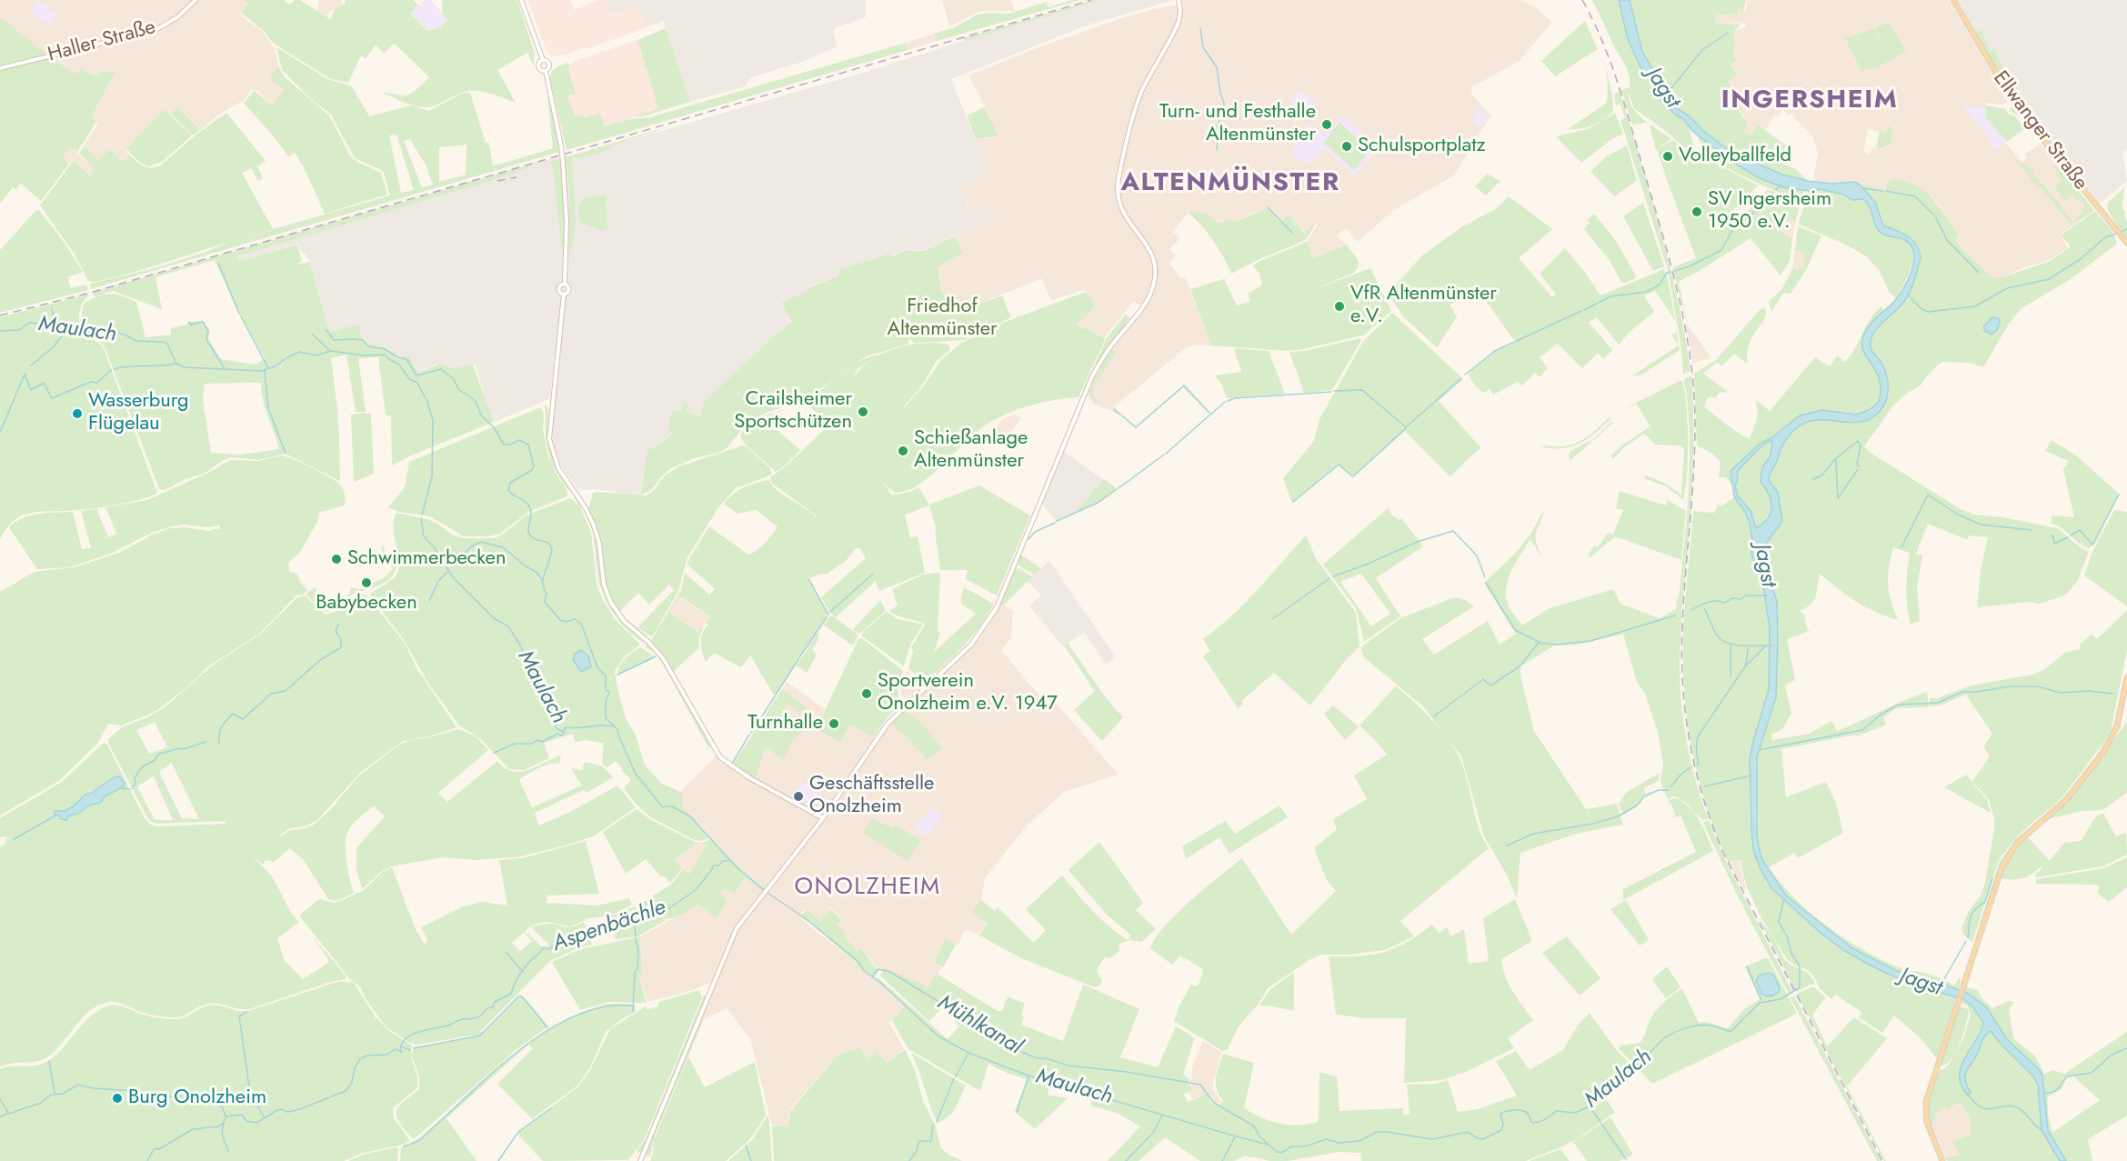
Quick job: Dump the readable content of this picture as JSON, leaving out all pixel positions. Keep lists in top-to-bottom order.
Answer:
{
  "streets": {
    "main road": ["Haller Straße", "Ellwanger Straße"]
  },
  "districts": ["INGERSHEIM", "ALTENMÜNSTER", "ONOLZHEIM"],
  "water": [
    "Jagst",
    "Maulach",
    "Aspenbächle",
    "Mühlkanal"
  ],
  "parks": ["Friedhof Altenmünster"],
  "places": [
    "Turn- und Festhalle Altenmünster",
    "Schulsportplatz",
    "Volleyballfeld",
    "SV Ingersheim 1950 e.V.",
    "VfR Altenmünster e.V.",
    "Crailsheimer Sportschützen",
    "Wasserburg Flügelau",
    "Schießanlage Altenmünster",
    "Schwimmerbecken",
    "Babybecken",
    "Sportverein Onolzheim e.V. 1947",
    "Turnhalle",
    "Geschäftsstelle Onolzheim",
    "Burg Onolzheim"
  ]
}
